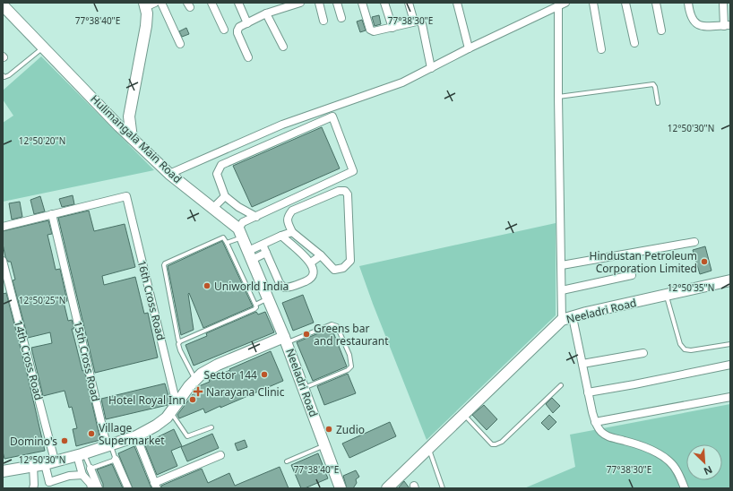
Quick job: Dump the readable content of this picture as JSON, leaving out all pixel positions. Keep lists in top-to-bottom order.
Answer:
{
  "streets": {
    "main road": ["Hulimangala Main Road", "Neeladri Road"],
    "street": ["16th Cross Road", "14th Cross Road", "15th Cross Road"]
  },
  "crossings": [
    ["Hulimangala Main Road", "Neeladri Road"],
    ["16th Cross Road", "Neeladri Road"],
    ["16th Cross Road", "15th Cross Road"],
    ["Neeladri Road", "14th Cross Road"],
    ["Neeladri Road", "15th Cross Road"]
  ],
  "places": {
    "other": [
      "Hindustan Petroleum Corporation Limited",
      "Uniworld India",
      "Greens bar and restaurant",
      "Sector 144",
      "Hotel Royal Inn",
      "Zudio",
      "Village Supermarket",
      "Domino's"
    ],
    "health": ["Narayana Clinic"]
  },
  "north": "bottom right",
  "coordinates": [
    "77°38'40\"E",
    "77°38'30\"E",
    "12°50'30\"N",
    "12°50'20\"N",
    "12°50'35\"N",
    "12°50'25\"N"
  ]
}
